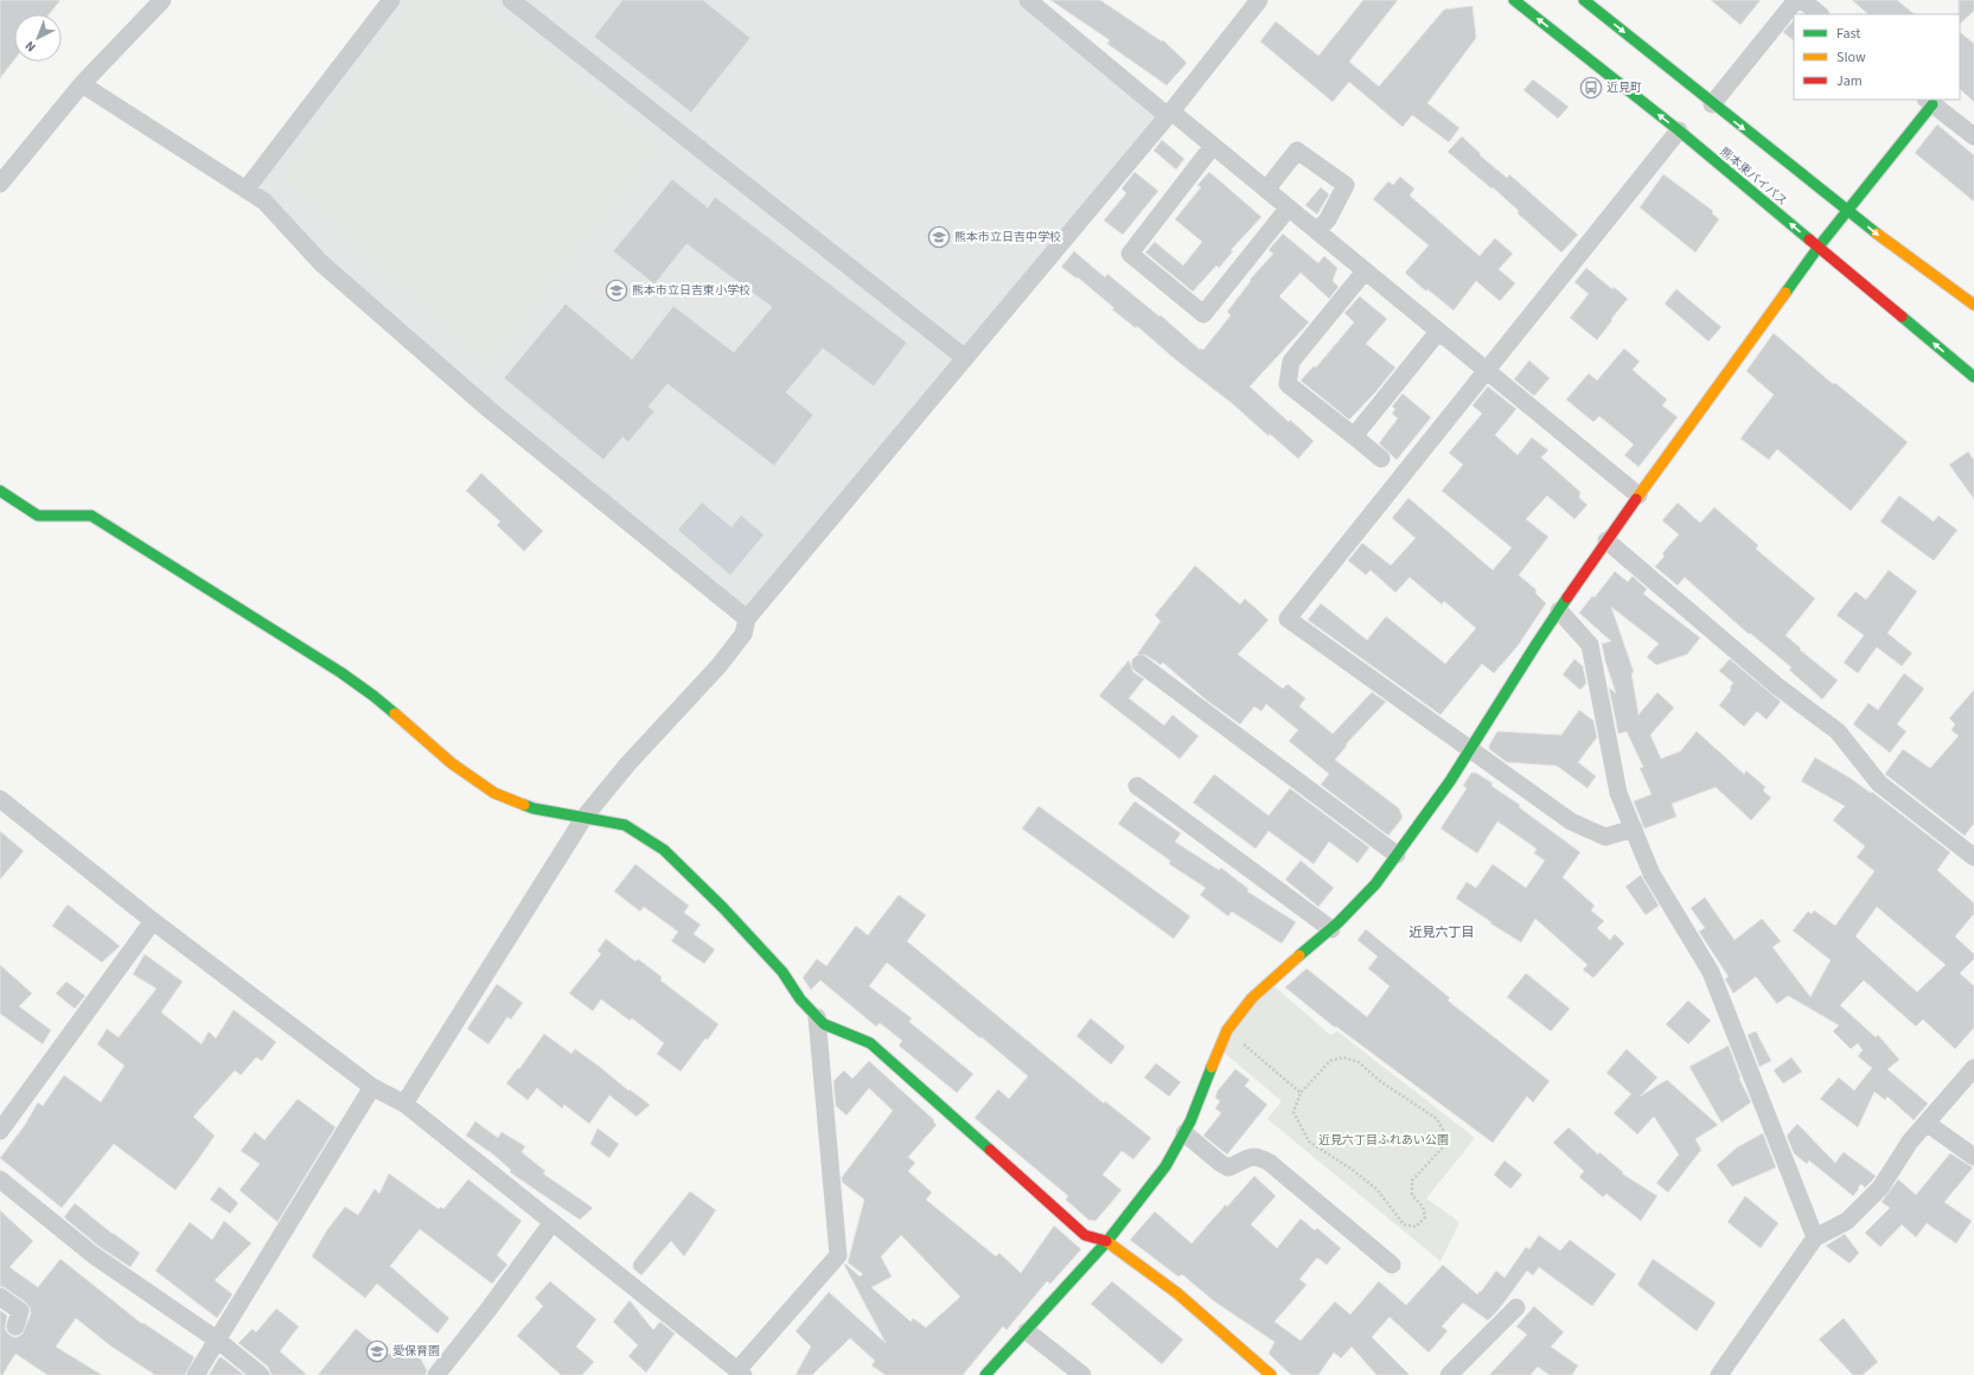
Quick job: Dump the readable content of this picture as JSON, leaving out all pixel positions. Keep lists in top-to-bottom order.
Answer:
{
  "streets": {
    "main road": ["熊本東バイパス"]
  },
  "districts": ["近見六丁目"],
  "parks": ["近見六丁目ふれあい公園"],
  "places": {
    "bus stop": ["近見町"],
    "school or university": ["熊本市立日吉中学校", "熊本市立日吉東小学校", "愛保育園"]
  },
  "legend": ["Fast", "Slow", "Jam"],
  "north": "bottom left"
}
